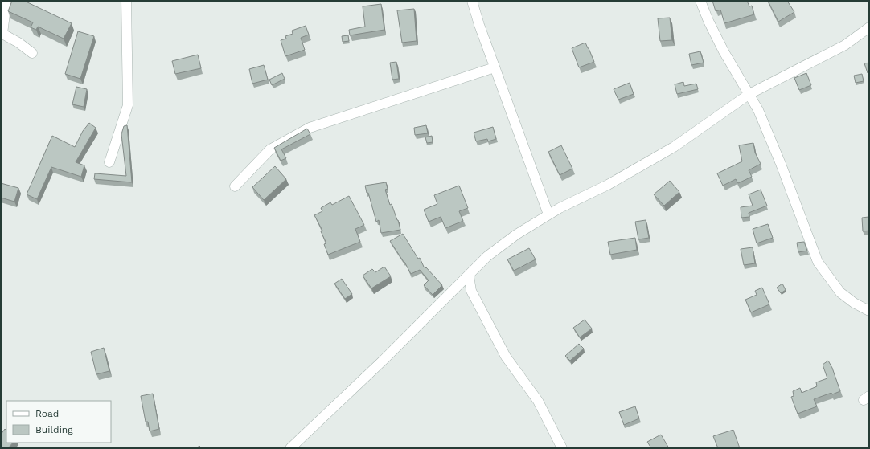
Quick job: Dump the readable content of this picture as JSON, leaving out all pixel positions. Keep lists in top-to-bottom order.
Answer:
{
  "legend": ["Road", "Building"]
}
